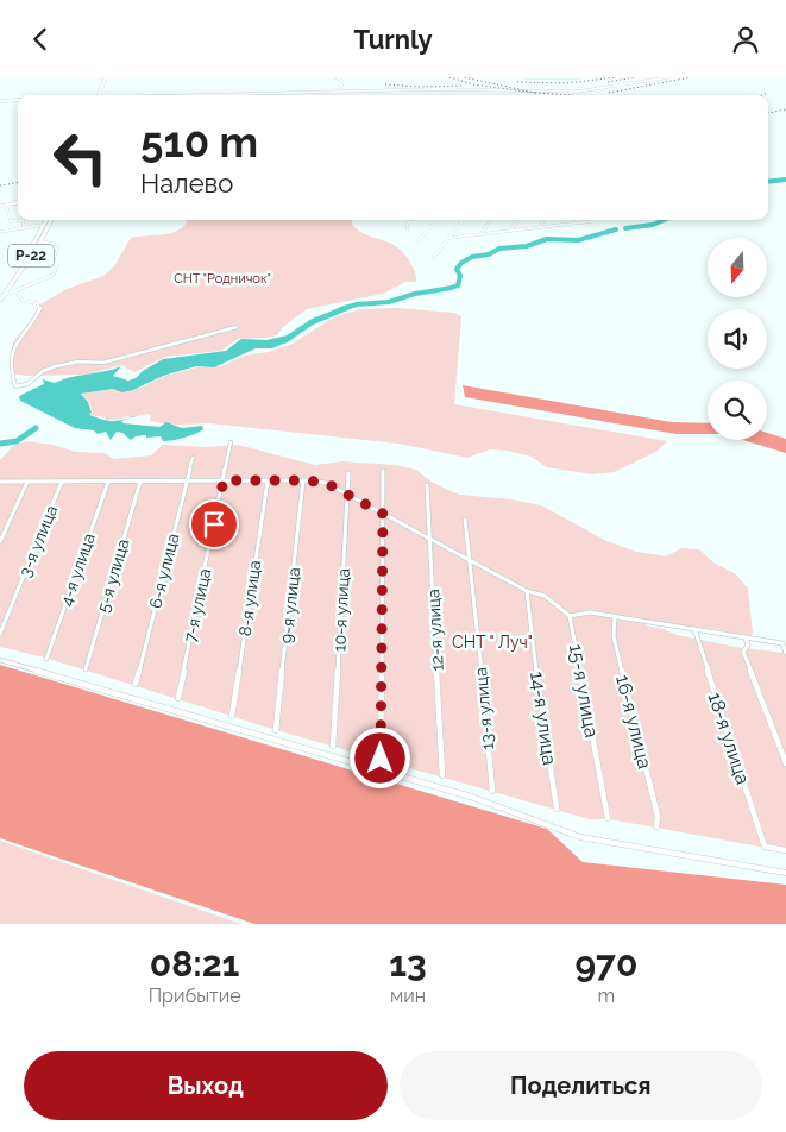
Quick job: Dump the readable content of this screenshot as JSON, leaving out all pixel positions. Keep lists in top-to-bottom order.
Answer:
{
  "streets": {
    "highway": ["Р-22"],
    "street": [
      "3-я улица",
      "4-я улица",
      "6-я улица",
      "5-я улица",
      "8-я улица",
      "7-я улица",
      "9-я улица",
      "10-я улица",
      "12-я улица",
      "15-я улица",
      "13-я улица",
      "14-я улица",
      "16-я улица",
      "18-я улица"
    ]
  },
  "parks": ["СНТ \"Родничок\"", "СНТ \" Луч\""],
  "north": "bottom",
  "page": {
    "header": "Turnly",
    "turn": ["510 m", "Налево"],
    "eta": [
      "08:21",
      "Прибытие",
      "13",
      "мин",
      "970",
      "m"
    ],
    "buttons": ["Выход", "Поделиться"]
  }
}
